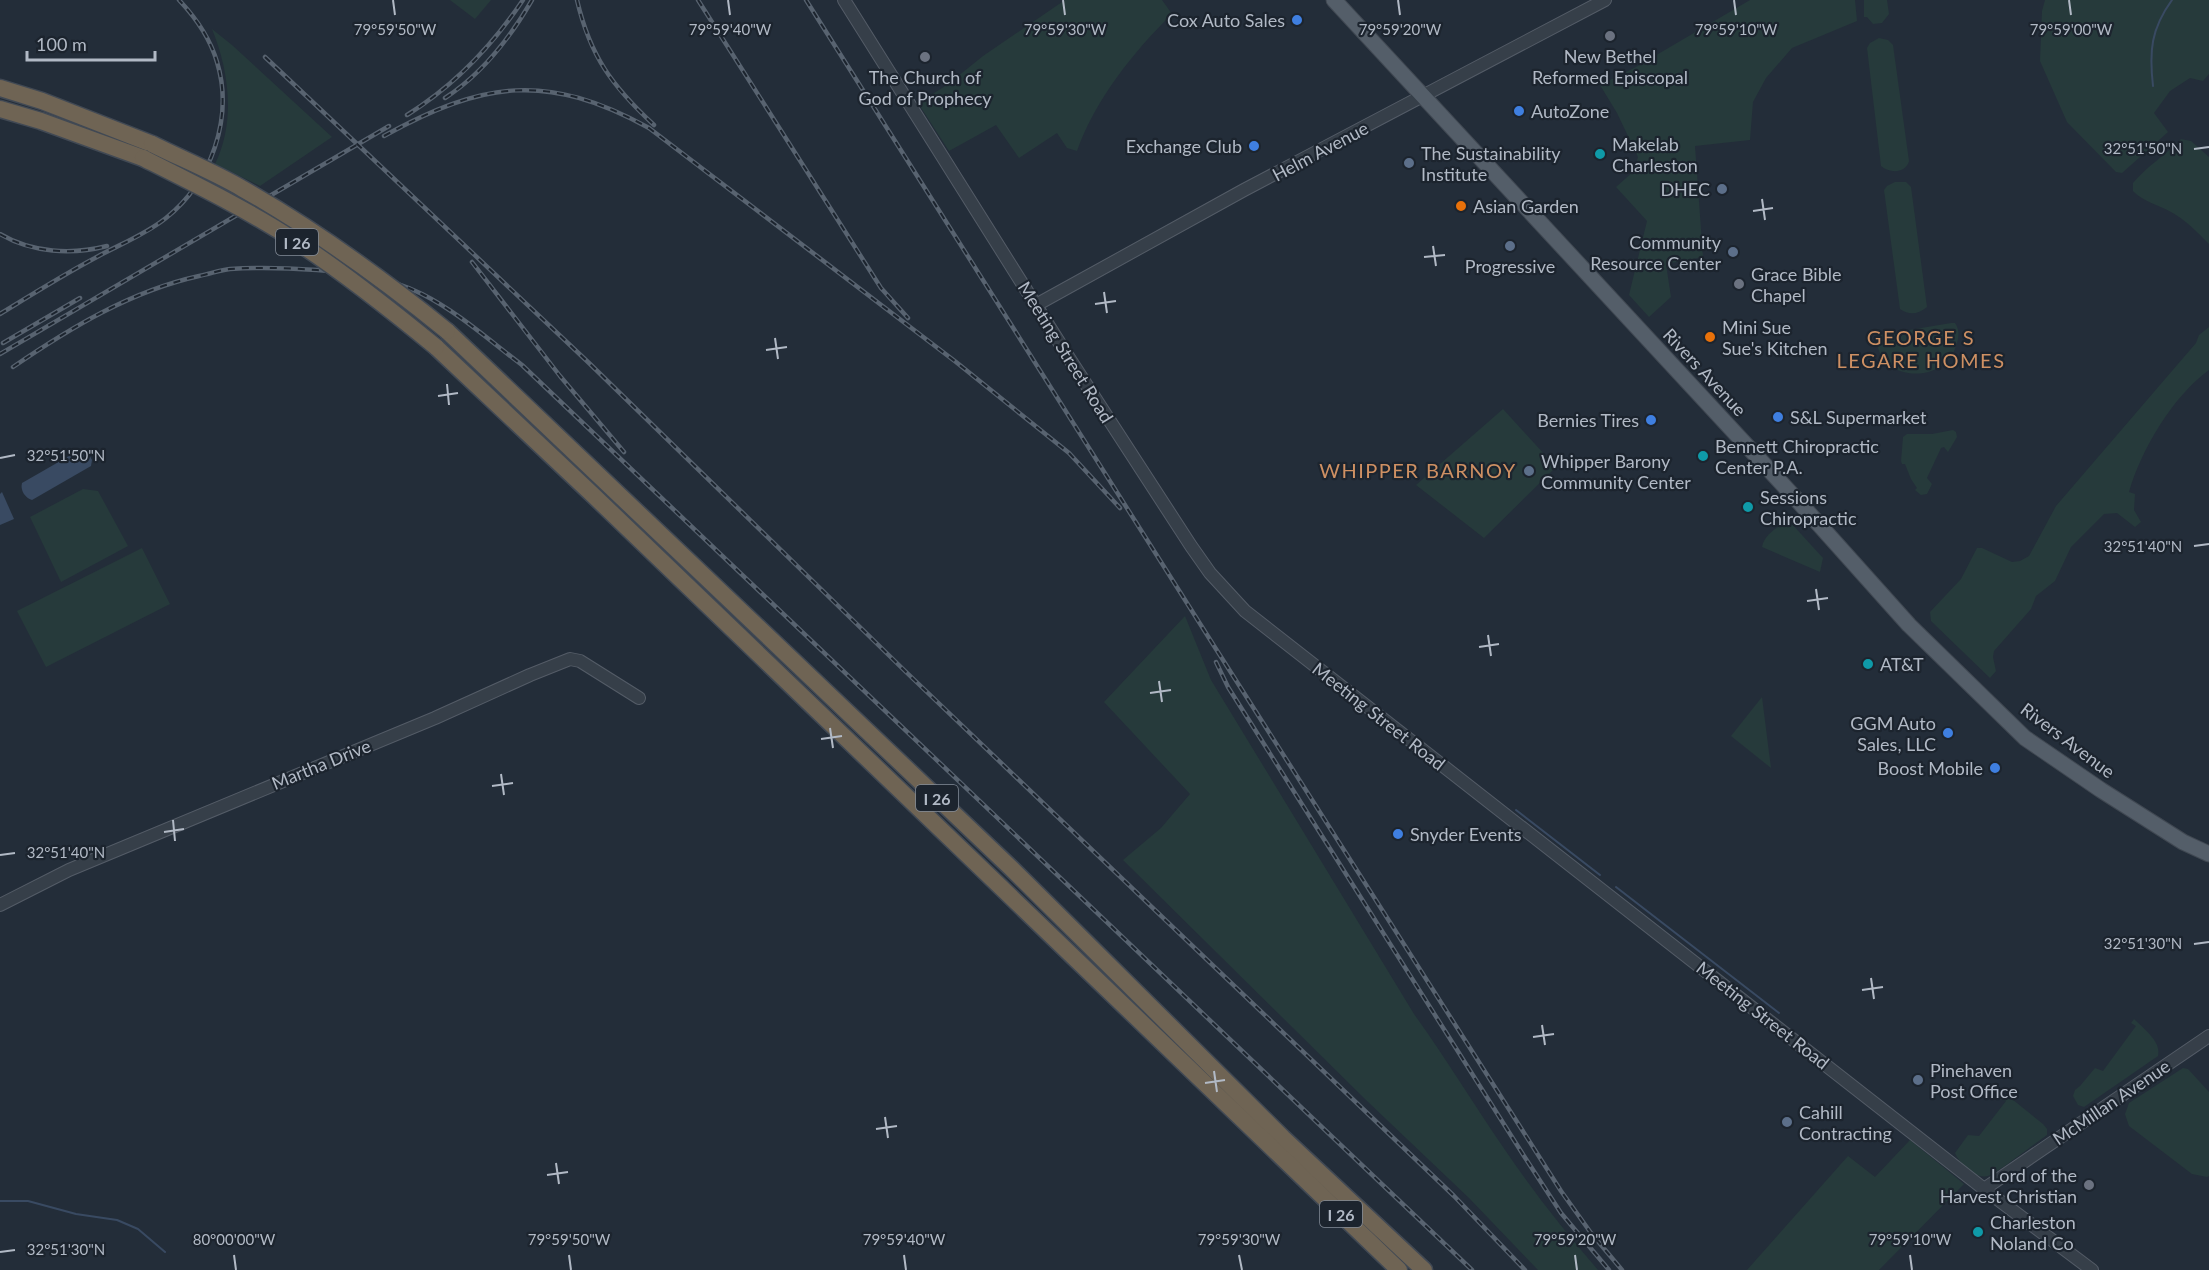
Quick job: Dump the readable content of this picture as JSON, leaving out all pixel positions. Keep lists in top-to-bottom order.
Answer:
{
  "streets": {
    "highway": ["I 26"],
    "main road": ["Rivers Avenue"],
    "street": [
      "Helm Avenue",
      "Meeting Street Road",
      "Martha Drive",
      "McMillan Avenue"
    ]
  },
  "crossings": [
    ["Helm Avenue", "Meeting Street Road"],
    ["Helm Avenue", "Rivers Avenue"],
    ["Meeting Street Road", "McMillan Avenue"]
  ],
  "districts": ["GEORGE S LEGARE HOMES", "WHIPPER BARNOY"],
  "places": [
    "Cox Auto Sales",
    "New Bethel Reformed Episcopal",
    "The Church of God of Prophecy",
    "AutoZone",
    "Exchange Club",
    "Makelab Charleston",
    "The Sustainability Institute",
    "DHEC",
    "Asian Garden",
    "Progressive",
    "Community Resource Center",
    "Grace Bible Chapel",
    "Mini Sue Sue's Kitchen",
    "S&L Supermarket",
    "Bernies Tires",
    "Bennett Chiropractic Center P.A.",
    "Whipper Barony Community Center",
    "Sessions Chiropractic",
    "AT&T",
    "GGM Auto Sales, LLC",
    "Boost Mobile",
    "Snyder Events",
    "Pinehaven Post Office",
    "Cahill Contracting",
    "Lord of the Harvest Christian",
    "Charleston Noland Co"
  ],
  "scale_bar": "100 m",
  "coordinates": [
    "79°59'50\"W",
    "79°59'40\"W",
    "79°59'30\"W",
    "79°59'20\"W",
    "79°59'10\"W",
    "79°59'00\"W",
    "32°51'50\"N",
    "32°51'40\"N",
    "32°51'30\"N",
    "80°00'00\"W"
  ]
}
